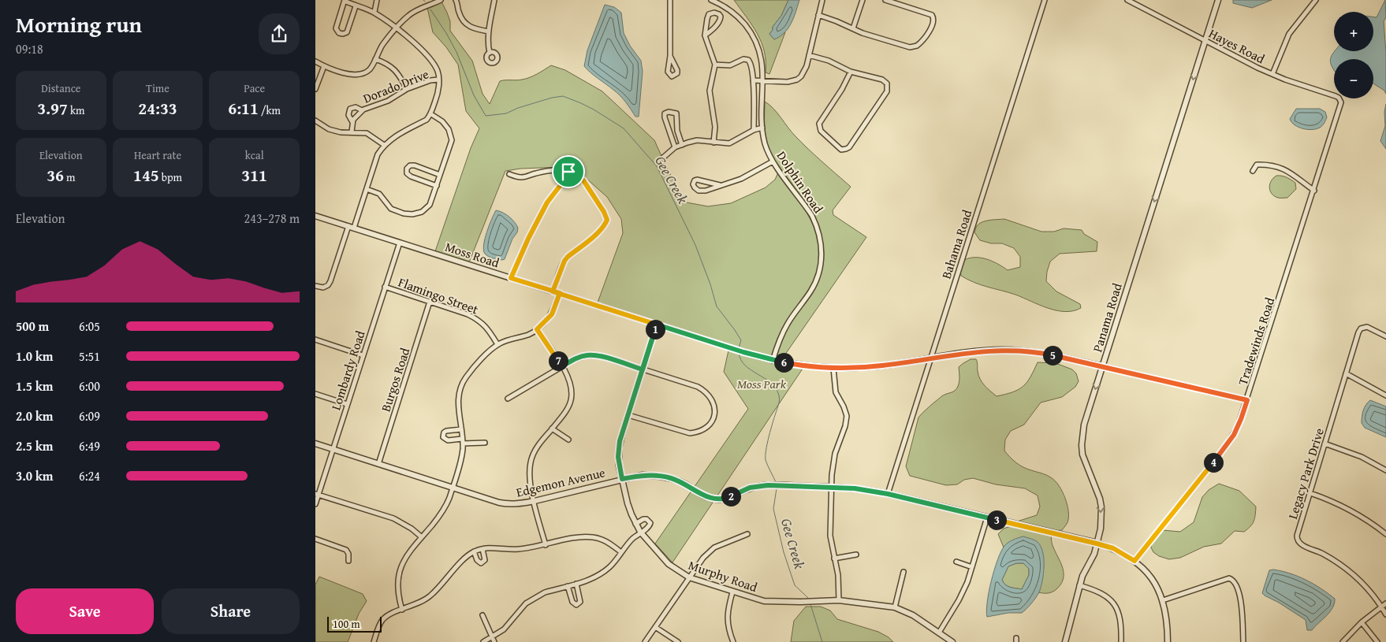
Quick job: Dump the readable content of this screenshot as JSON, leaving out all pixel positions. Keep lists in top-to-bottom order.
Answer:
{
  "streets": {
    "street": [
      "Hayes Road",
      "Dorado Drive",
      "Dolphin Road",
      "Bahama Road",
      "Moss Road",
      "Flamingo Street",
      "Panama Road",
      "Tradewinds Road",
      "Lombardy Road",
      "Burgos Road",
      "Legacy Park Drive",
      "Edgemon Avenue",
      "Murphy Road"
    ]
  },
  "crossings": [
    ["Hayes Road", "Panama Road"],
    ["Hayes Road", "Tradewinds Road"],
    ["Dolphin Road", "Moss Road"],
    ["Bahama Road", "Moss Road"],
    ["Bahama Road", "Edgemon Avenue"],
    ["Moss Road", "Panama Road"],
    ["Moss Road", "Tradewinds Road"],
    ["Moss Road", "Lombardy Road"],
    ["Moss Road", "Murphy Road"],
    ["Flamingo Street", "Lombardy Road"],
    ["Flamingo Street", "Burgos Road"],
    ["Panama Road", "Edgemon Avenue"],
    ["Tradewinds Road", "Edgemon Avenue"],
    ["Lombardy Road", "Edgemon Avenue"],
    ["Burgos Road", "Edgemon Avenue"],
    ["Edgemon Avenue", "Murphy Road"]
  ],
  "one_way": ["Panama Road"],
  "water": ["Gee Creek"],
  "parks": ["Moss Park"],
  "scale_bar": "100 m",
  "page": {
    "heading": ["Morning run", "09:18"],
    "map_buttons": ["+", "−"],
    "stats": [
      ["Distance", "3.97 km"],
      ["Time", "24:33"],
      ["Pace", "6:11 /km"],
      ["Elevation", "36 m"],
      ["Heart rate", "145 bpm"],
      ["kcal", "311"]
    ],
    "chart": ["Elevation", "243–278 m"],
    "list": [
      {
        "name": "500 m",
        "note": "6:05"
      },
      {
        "name": "1.0 km",
        "note": "5:51"
      },
      {
        "name": "1.5 km",
        "note": "6:00"
      },
      {
        "name": "2.0 km",
        "note": "6:09"
      },
      {
        "name": "2.5 km",
        "note": "6:49"
      },
      {
        "name": "3.0 km",
        "note": "6:24"
      }
    ],
    "pins": [
      "1",
      "5",
      "7",
      "6",
      "4",
      "2",
      "3"
    ],
    "buttons": ["Save", "Share"],
    "scale": "100 m"
  }
}
